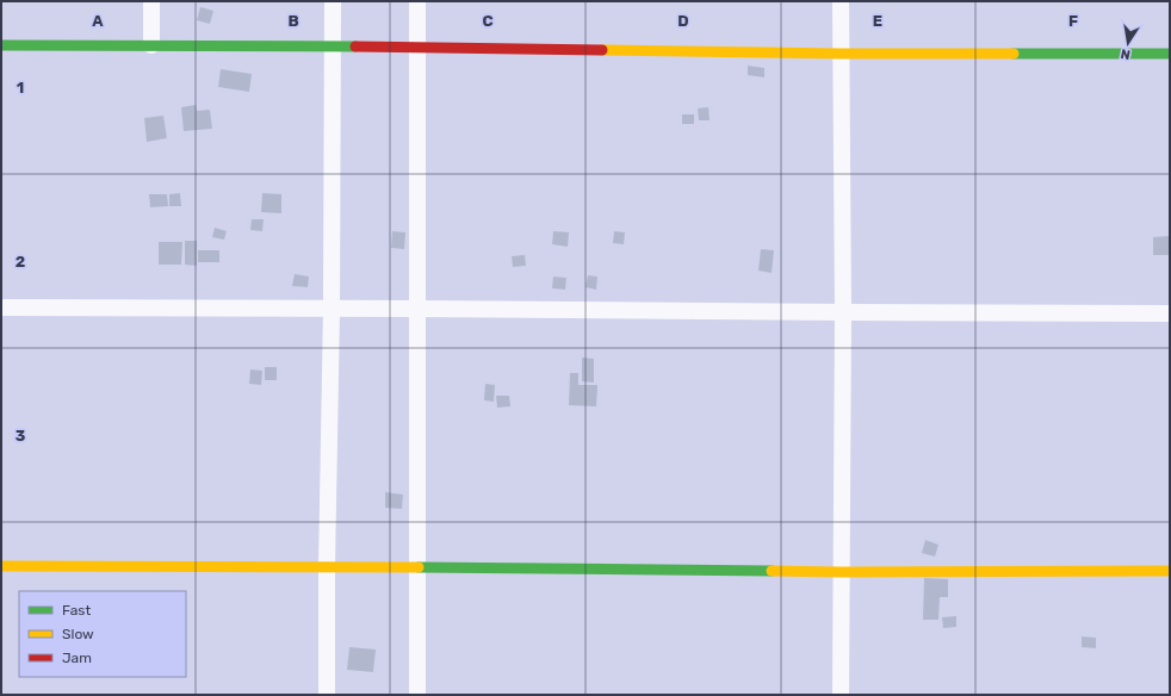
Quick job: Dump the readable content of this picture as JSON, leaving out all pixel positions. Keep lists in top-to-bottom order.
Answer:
{
  "legend": ["Fast", "Slow", "Jam"],
  "north": "bottom",
  "grid": {
    "columns": [
      "A",
      "B",
      "C",
      "D",
      "E",
      "F"
    ],
    "rows": ["1", "2", "3"]
  }
}
